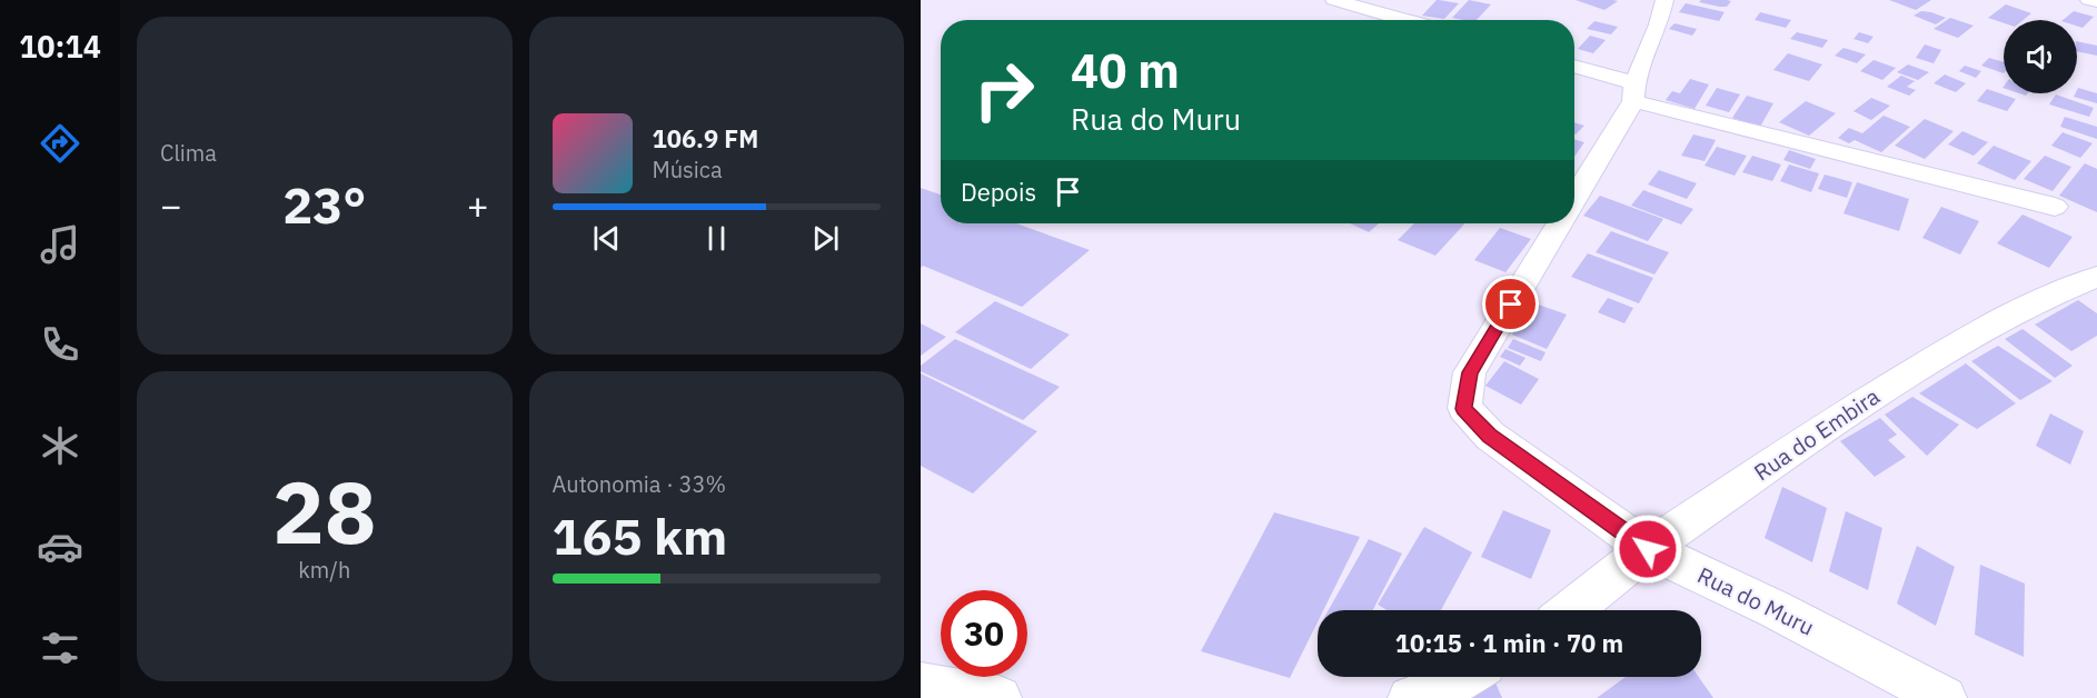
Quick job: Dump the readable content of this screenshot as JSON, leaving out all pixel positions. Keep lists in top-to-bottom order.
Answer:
{
  "streets": {
    "street": ["Rua do Embira", "Rua do Muru"]
  },
  "crossings": [
    ["Rua do Embira", "Rua do Muru"]
  ],
  "page": {
    "tabs": "10:14",
    "tile": [
      "Clima",
      ["28", "km/h"],
      ["Autonomia · 33%", "165 km"]
    ],
    "turn": ["40 m", "Rua do Muru"],
    "song": ["106.9 FM", "Música"],
    "then": "Depois",
    "heat": ["−", "23°", "+"],
    "limit": "30",
    "trip": "10:15 · 1 min · 70 m"
  }
}
